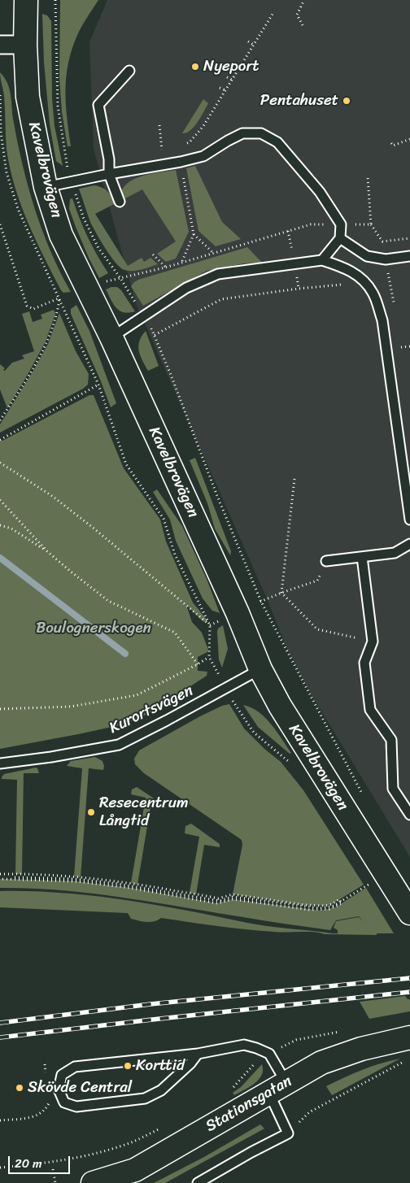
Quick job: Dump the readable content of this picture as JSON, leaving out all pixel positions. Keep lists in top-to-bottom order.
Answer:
{
  "streets": {
    "main road": ["Kavelbrovägen", "Stationsgatan"],
    "lane": ["Kurortsvägen"]
  },
  "crossings": [
    ["Kavelbrovägen", "Kurortsvägen"]
  ],
  "parks": ["Boulognerskogen"],
  "places": [
    "Nyeport",
    "Pentahuset",
    "Resecentrum Långtid",
    "Korttid",
    "Skövde Central"
  ],
  "scale_bar": "20 m"
}
